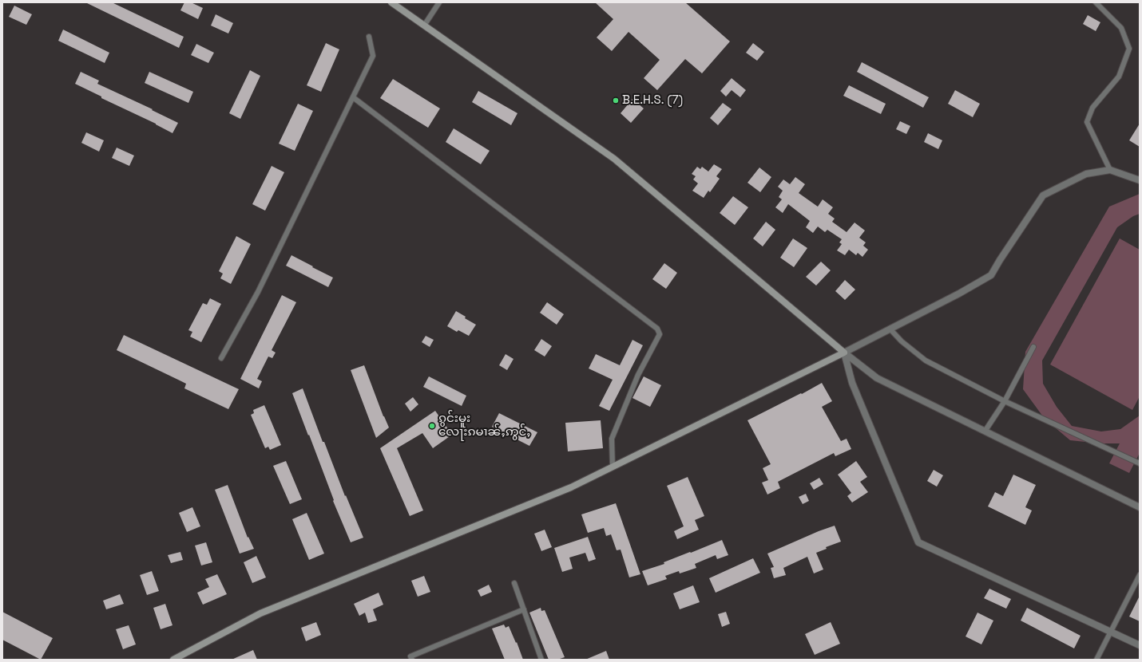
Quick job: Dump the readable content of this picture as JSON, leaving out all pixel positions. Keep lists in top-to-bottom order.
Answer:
{
  "places": ["B.E.H.S. (7)", "ၵွင်းမူး လေႃးၵမၢၼ်ႇဢွင်ႇ"]
}
